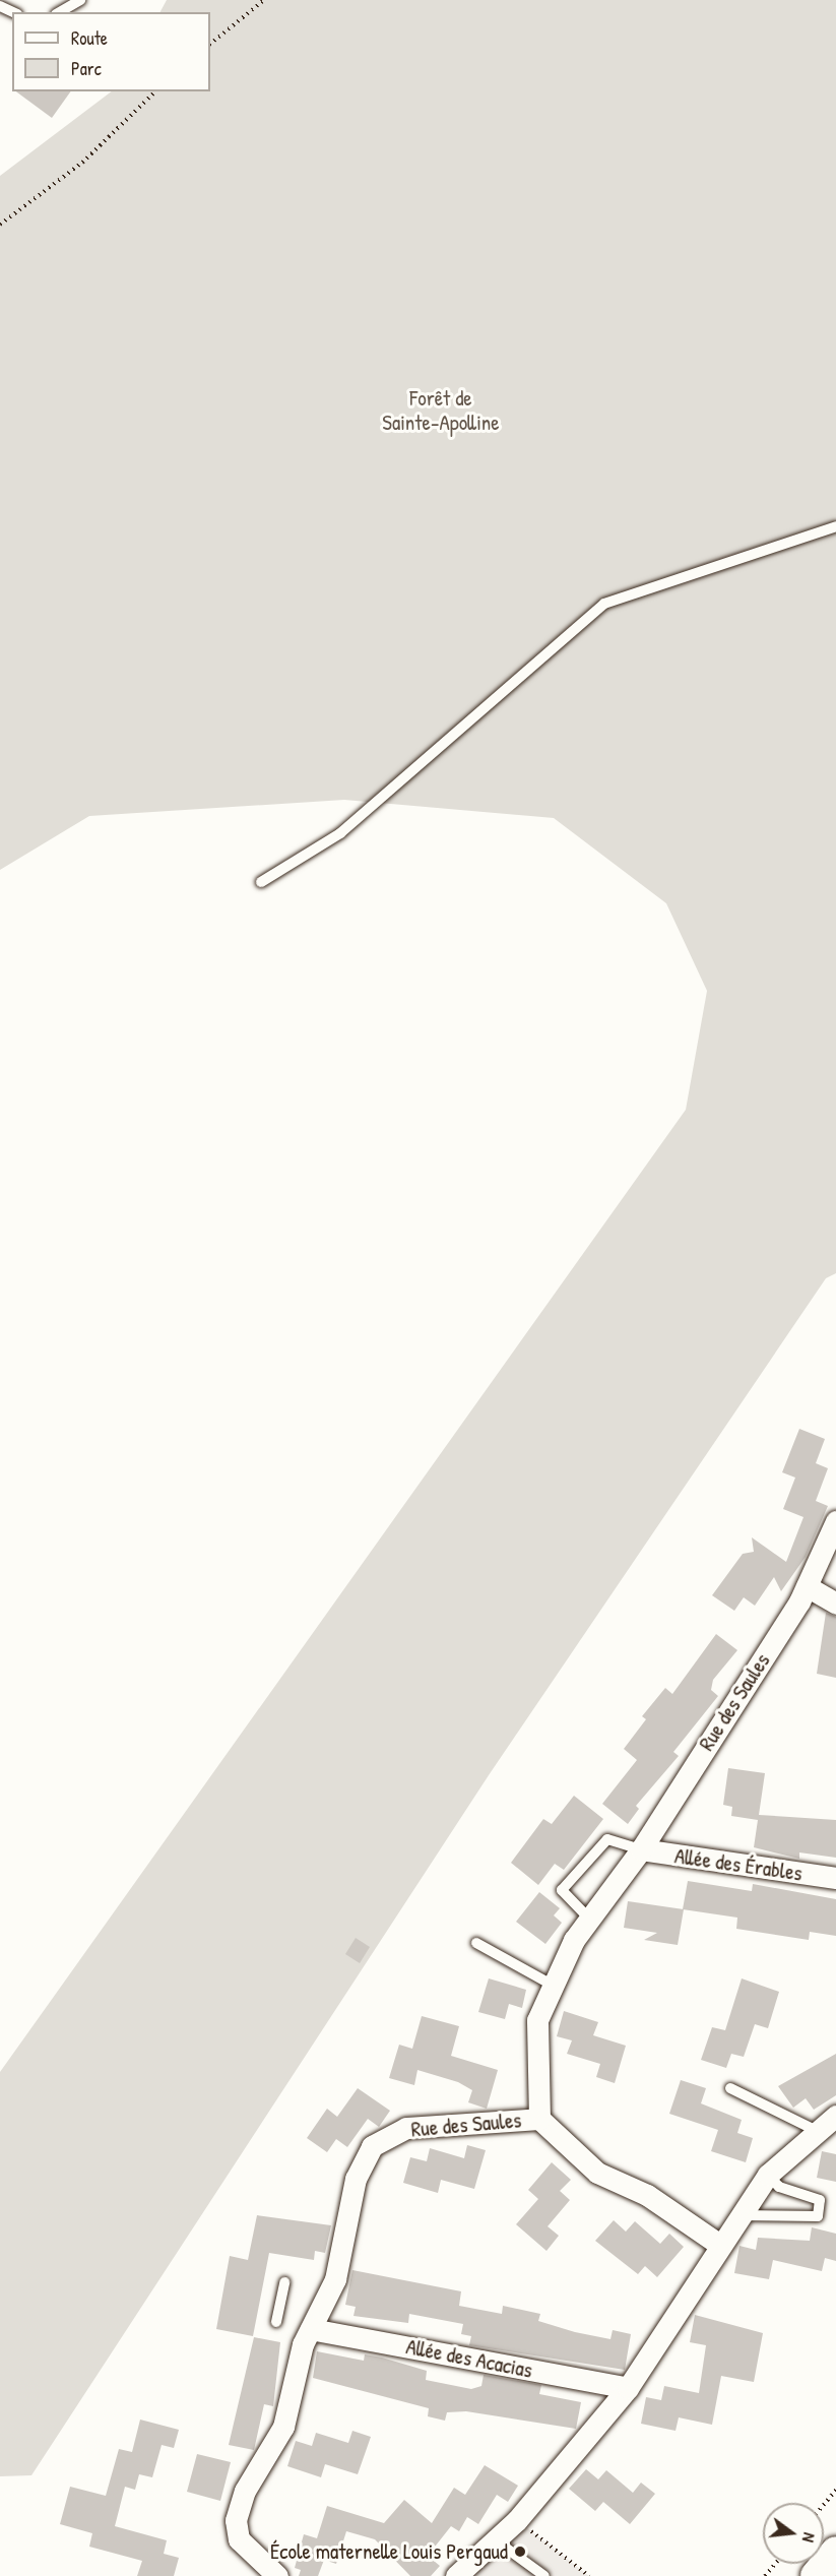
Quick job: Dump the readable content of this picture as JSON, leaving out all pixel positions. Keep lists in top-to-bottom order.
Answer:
{
  "streets": {
    "street": ["Rue des Saules", "Allée des Érables", "Allée des Acacias"]
  },
  "crossings": [
    ["Rue des Saules", "Allée des Érables"],
    ["Rue des Saules", "Allée des Acacias"]
  ],
  "parks": ["Forêt de Sainte-Apolline"],
  "places": ["École maternelle Louis Pergaud"],
  "legend": ["Route", "Parc"],
  "north": "right"
}
